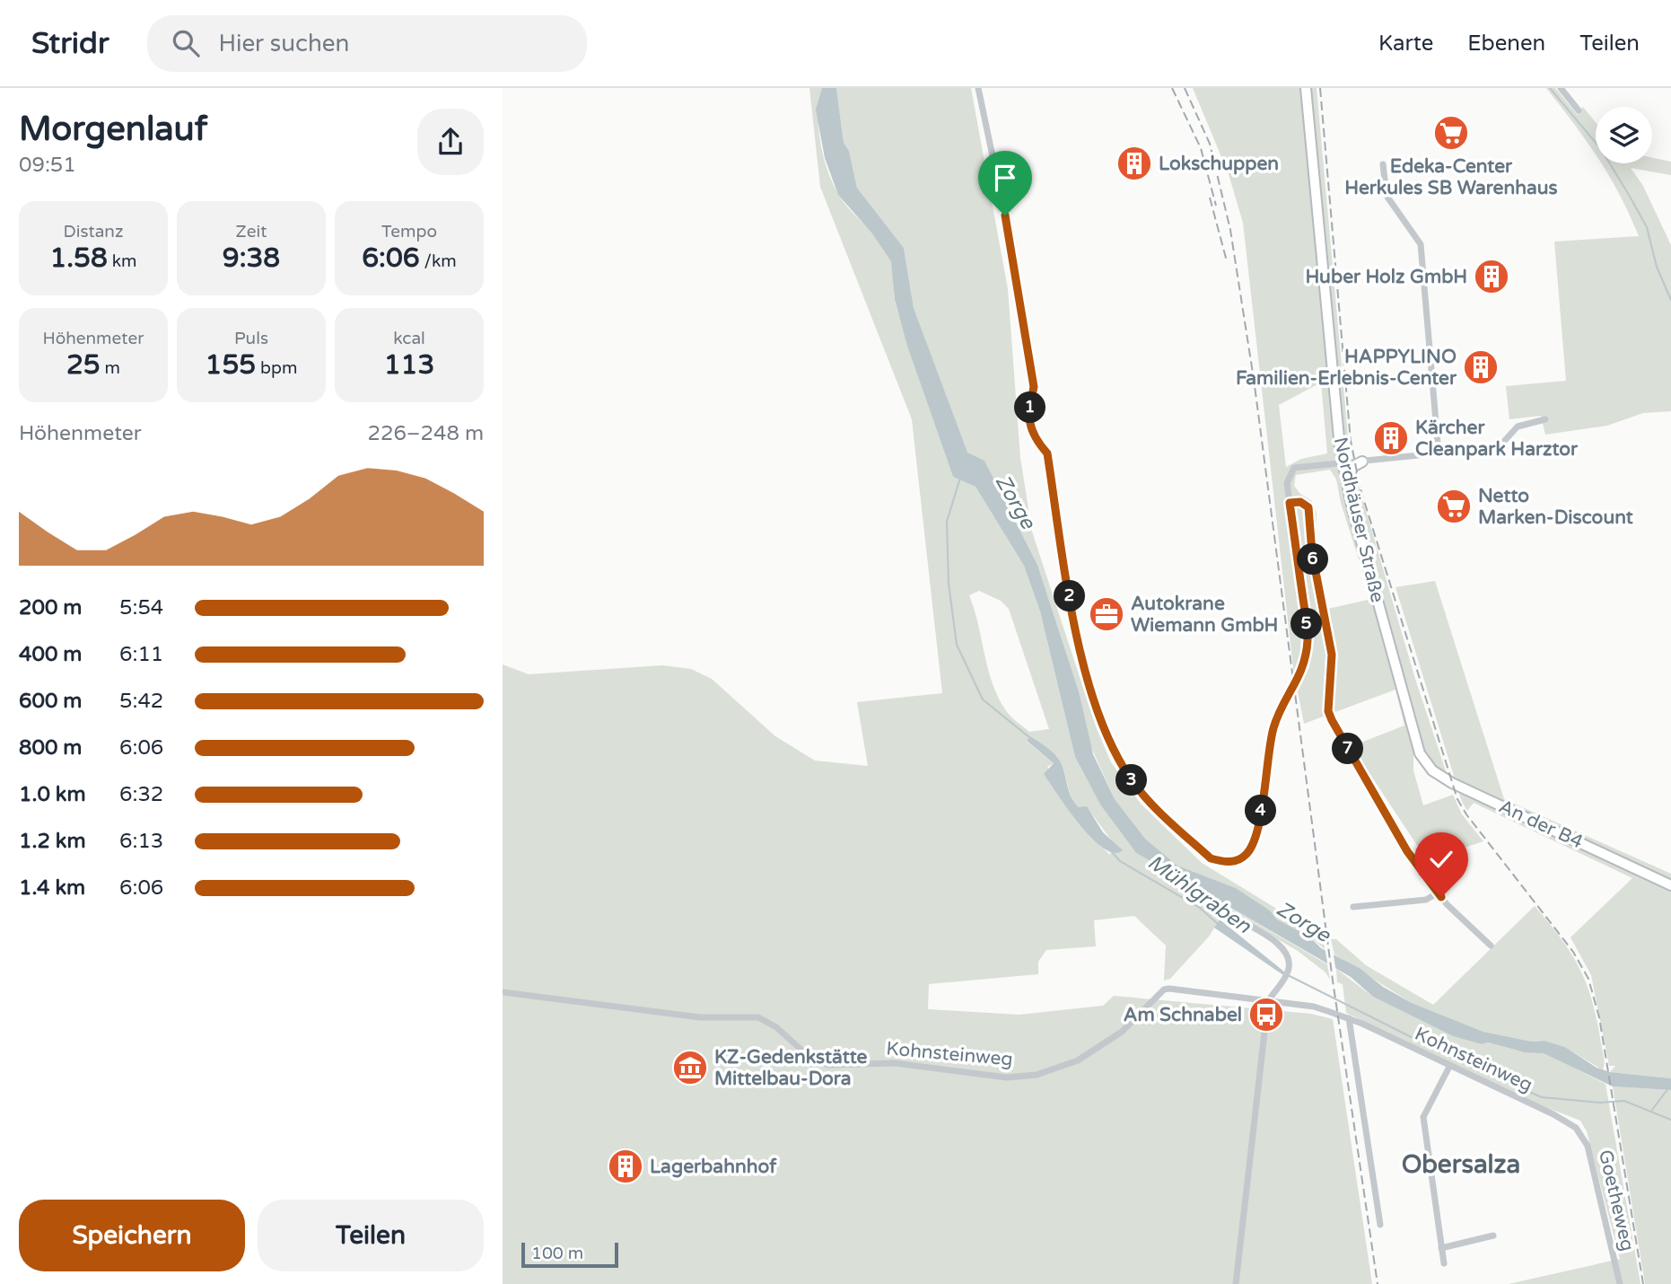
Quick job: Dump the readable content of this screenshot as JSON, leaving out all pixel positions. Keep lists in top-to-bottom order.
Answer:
{
  "streets": {
    "main road": ["Nordhäuser Straße", "An der B4"],
    "street": ["Kohnsteinweg", "Goetheweg"]
  },
  "crossings": [
    ["Nordhäuser Straße", "An der B4"],
    ["Kohnsteinweg", "Goetheweg"]
  ],
  "districts": ["Obersalza"],
  "water": ["Zorge", "Mühlgraben"],
  "places": {
    "supermarket": ["Edeka-Center Herkules SB Warenhaus", "Netto Marken-Discount"],
    "building": [
      "Lokschuppen",
      "Huber Holz GmbH",
      "HAPPYLINO Familien-Erlebnis-Center",
      "Kärcher Cleanpark Harztor",
      "Lagerbahnhof"
    ],
    "office": ["Autokrane Wiemann GmbH"],
    "bus stop": ["Am Schnabel"],
    "museum": ["KZ-Gedenkstätte Mittelbau-Dora"]
  },
  "scale_bar": "100 m",
  "page": {
    "header": "Stridr",
    "search": "Hier suchen",
    "nav": ["Karte", "Ebenen", "Teilen"],
    "heading": ["Morgenlauf", "09:51"],
    "stats": [
      ["Distanz", "1.58 km"],
      ["Zeit", "9:38"],
      ["Tempo", "6:06 /km"],
      ["Höhenmeter", "25 m"],
      ["Puls", "155 bpm"],
      ["kcal", "113"]
    ],
    "pins": [
      "1",
      "6",
      "2",
      "5",
      "7",
      "3",
      "4"
    ],
    "chart": ["Höhenmeter", "226–248 m"],
    "list": [
      {
        "name": "200 m",
        "note": "5:54"
      },
      {
        "name": "400 m",
        "note": "6:11"
      },
      {
        "name": "600 m",
        "note": "5:42"
      },
      {
        "name": "800 m",
        "note": "6:06"
      },
      {
        "name": "1.0 km",
        "note": "6:32"
      },
      {
        "name": "1.2 km",
        "note": "6:13"
      },
      {
        "name": "1.4 km",
        "note": "6:06"
      }
    ],
    "buttons": ["Speichern", "Teilen"],
    "scale": "100 m"
  }
}
